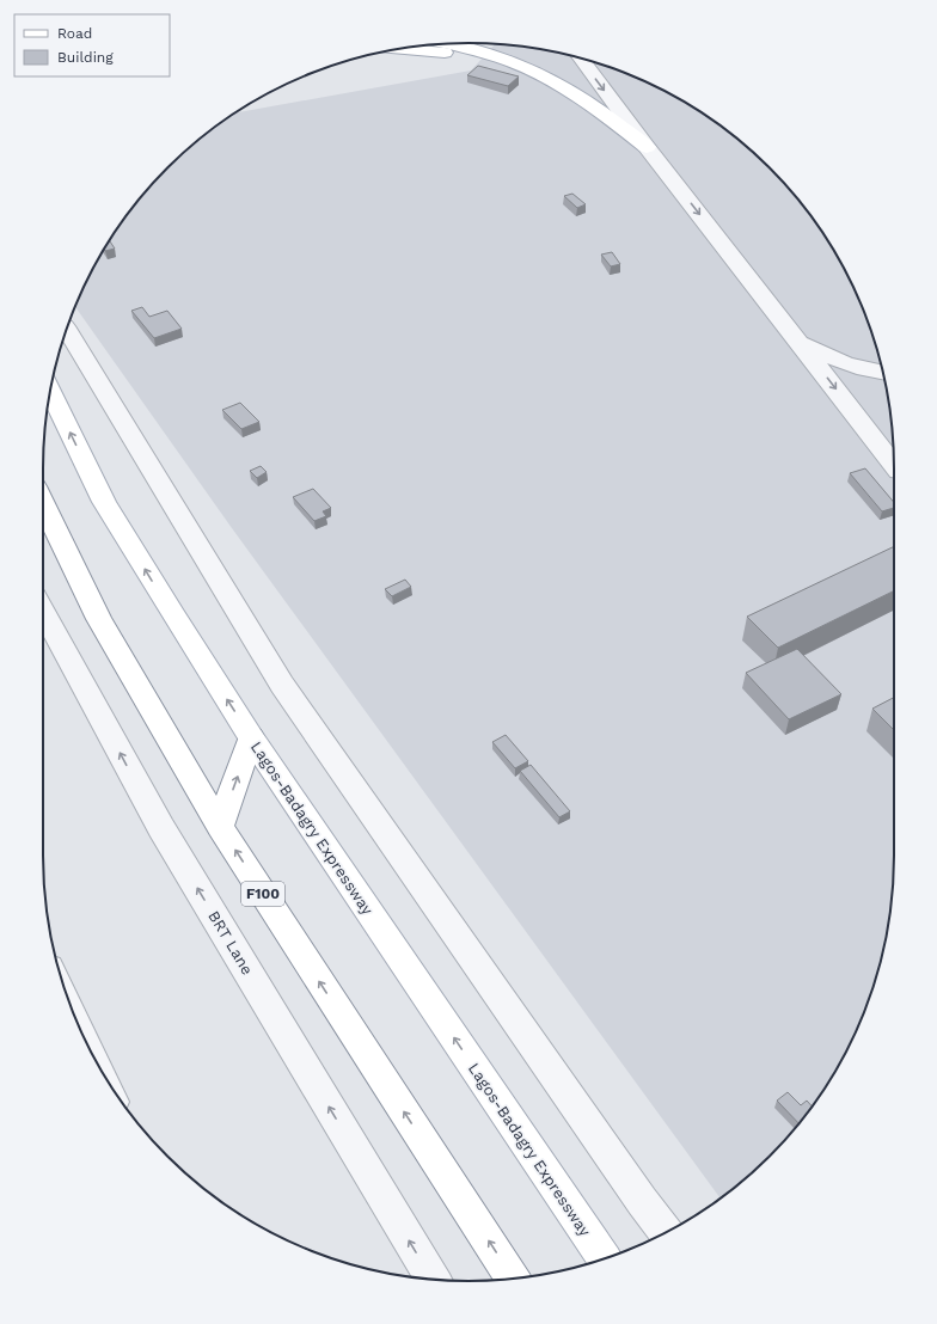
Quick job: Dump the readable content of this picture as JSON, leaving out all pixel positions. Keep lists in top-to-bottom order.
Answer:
{
  "streets": {
    "main road": ["Lagos-Badagry Expressway", "F100"],
    "street": ["BRT Lane"]
  },
  "legend": ["Road", "Building"]
}
